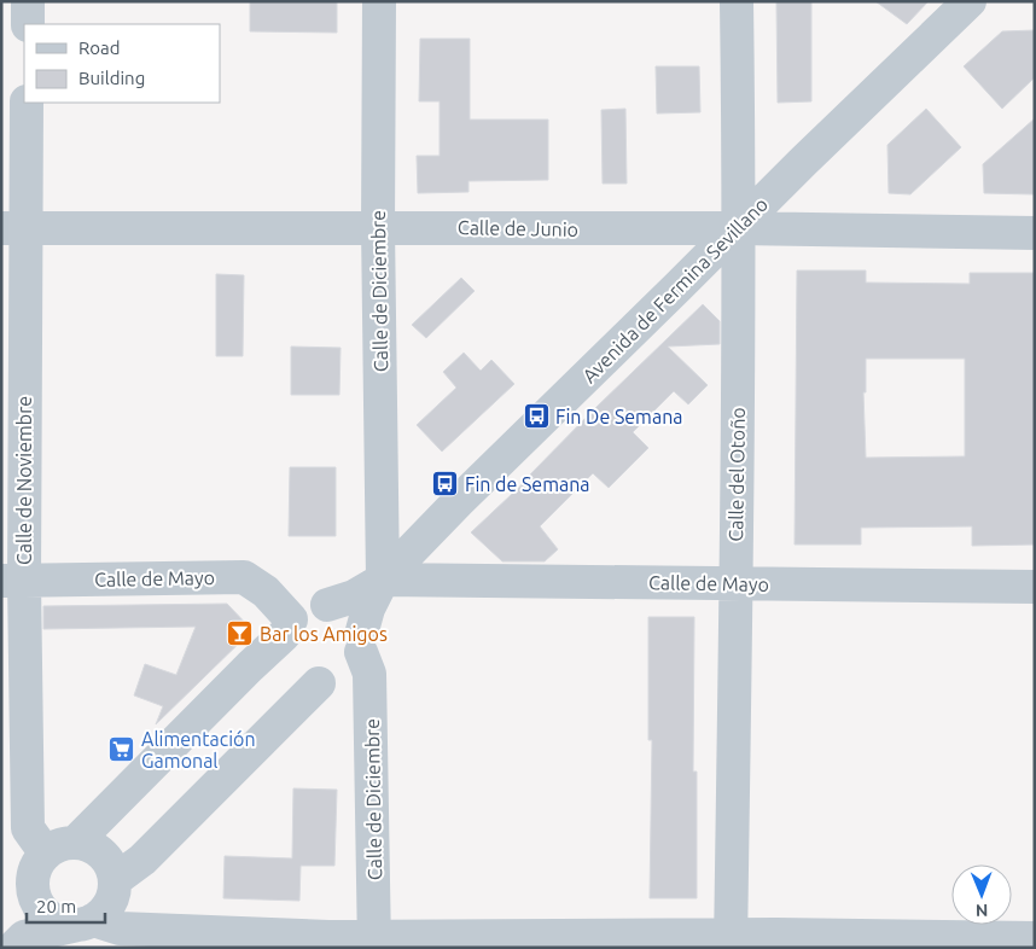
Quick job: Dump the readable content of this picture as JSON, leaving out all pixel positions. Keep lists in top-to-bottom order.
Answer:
{
  "streets": {
    "street": [
      "Calle de Junio",
      "Avenida de Fermina Sevillano",
      "Calle de Diciembre",
      "Calle del Otoño",
      "Calle de Noviembre",
      "Calle de Mayo"
    ]
  },
  "crossings": [
    ["Calle de Junio", "Avenida de Fermina Sevillano"],
    ["Calle de Junio", "Calle de Diciembre"],
    ["Calle de Junio", "Calle del Otoño"],
    ["Calle de Junio", "Calle de Noviembre"],
    ["Avenida de Fermina Sevillano", "Calle de Diciembre"],
    ["Avenida de Fermina Sevillano", "Calle del Otoño"],
    ["Avenida de Fermina Sevillano", "Calle de Mayo"],
    ["Calle de Diciembre", "Calle de Mayo"],
    ["Calle del Otoño", "Calle de Mayo"],
    ["Calle de Noviembre", "Calle de Mayo"]
  ],
  "places": {
    "bus stop": ["Fin De Semana", "Fin de Semana"],
    "bar": ["Bar los Amigos"],
    "supermarket": ["Alimentación Gamonal"]
  },
  "legend": ["Road", "Building"],
  "scale_bar": "20 m",
  "north": "bottom"
}
